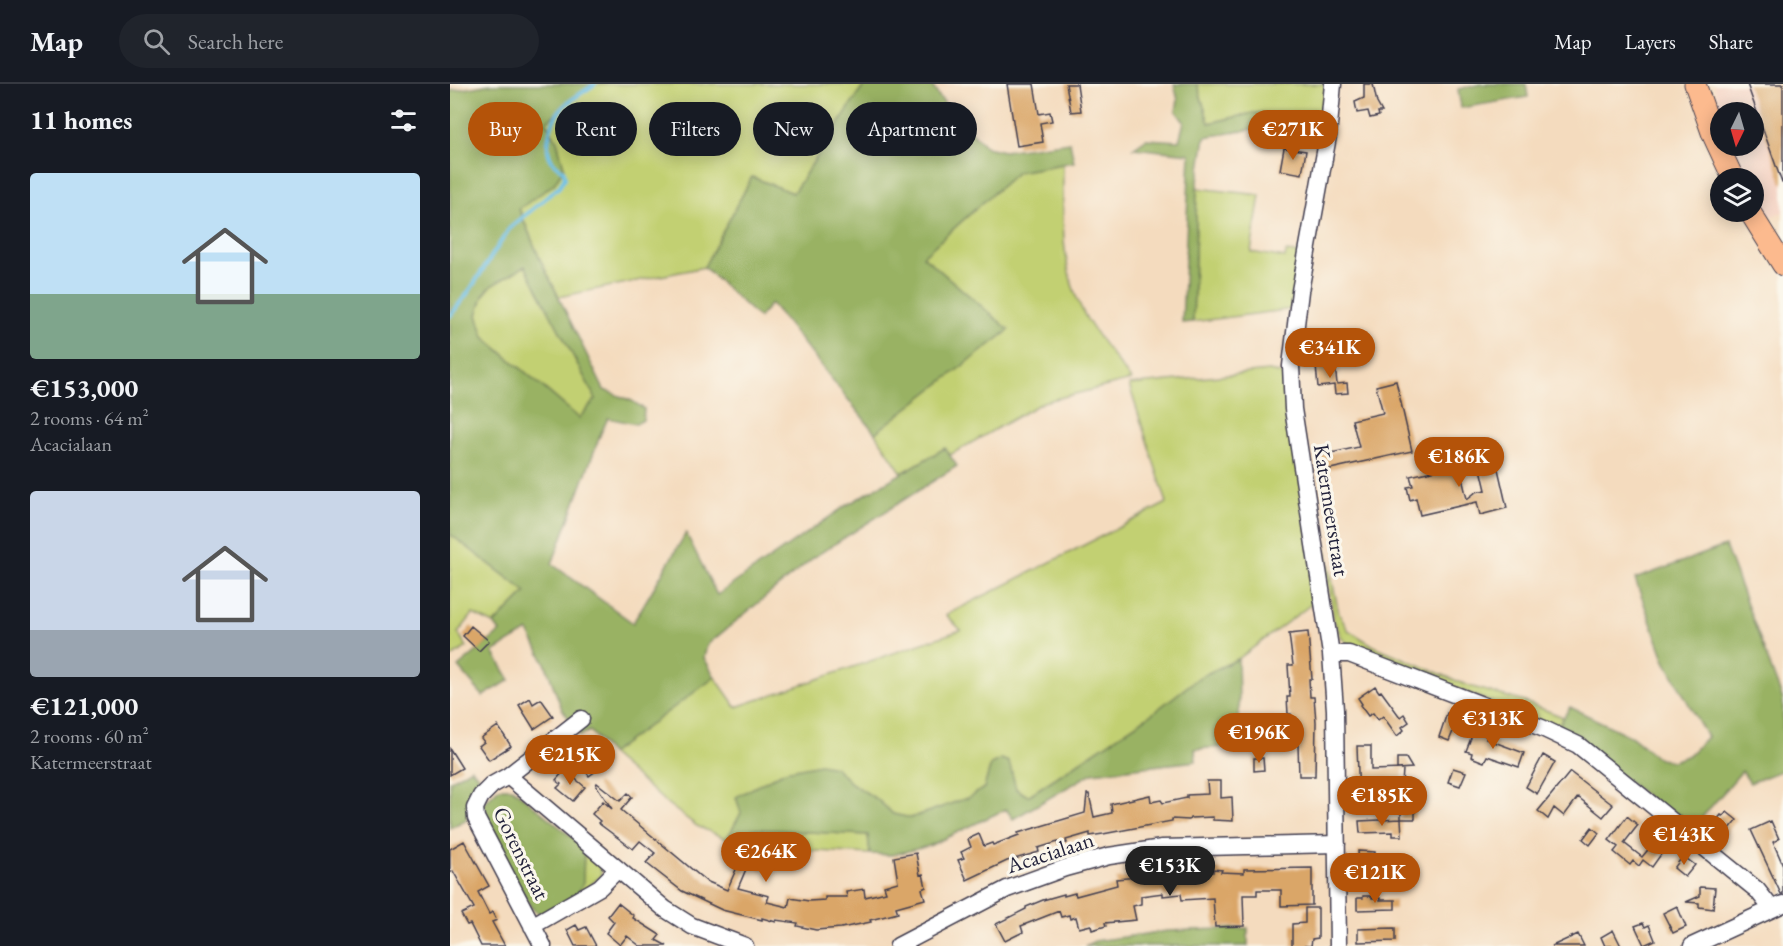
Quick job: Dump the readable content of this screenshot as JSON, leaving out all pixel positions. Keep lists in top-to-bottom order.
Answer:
{
  "streets": {
    "street": ["Katermeerstraat", "Acacialaan", "Gorenstraat"]
  },
  "crossings": [
    ["Katermeerstraat", "Acacialaan"]
  ],
  "north": "bottom",
  "page": {
    "header": "Map",
    "search": "Search here",
    "nav": ["Map", "Layers", "Share"],
    "heading": "11 homes",
    "chip": [
      "Buy",
      "Rent",
      "Filters",
      "New",
      "Apartment"
    ],
    "price": [
      "€271K",
      "€341K",
      "€186K",
      "€313K",
      "€196K",
      "€215K",
      "€185K",
      "€143K",
      "€264K",
      "€153K",
      "€121K"
    ],
    "list": [
      {
        "name": "€153,000",
        "note": "2 rooms · 64 m² · Acacialaan"
      },
      {
        "name": "€121,000",
        "note": "2 rooms · 60 m² · Katermeerstraat"
      }
    ]
  }
}
